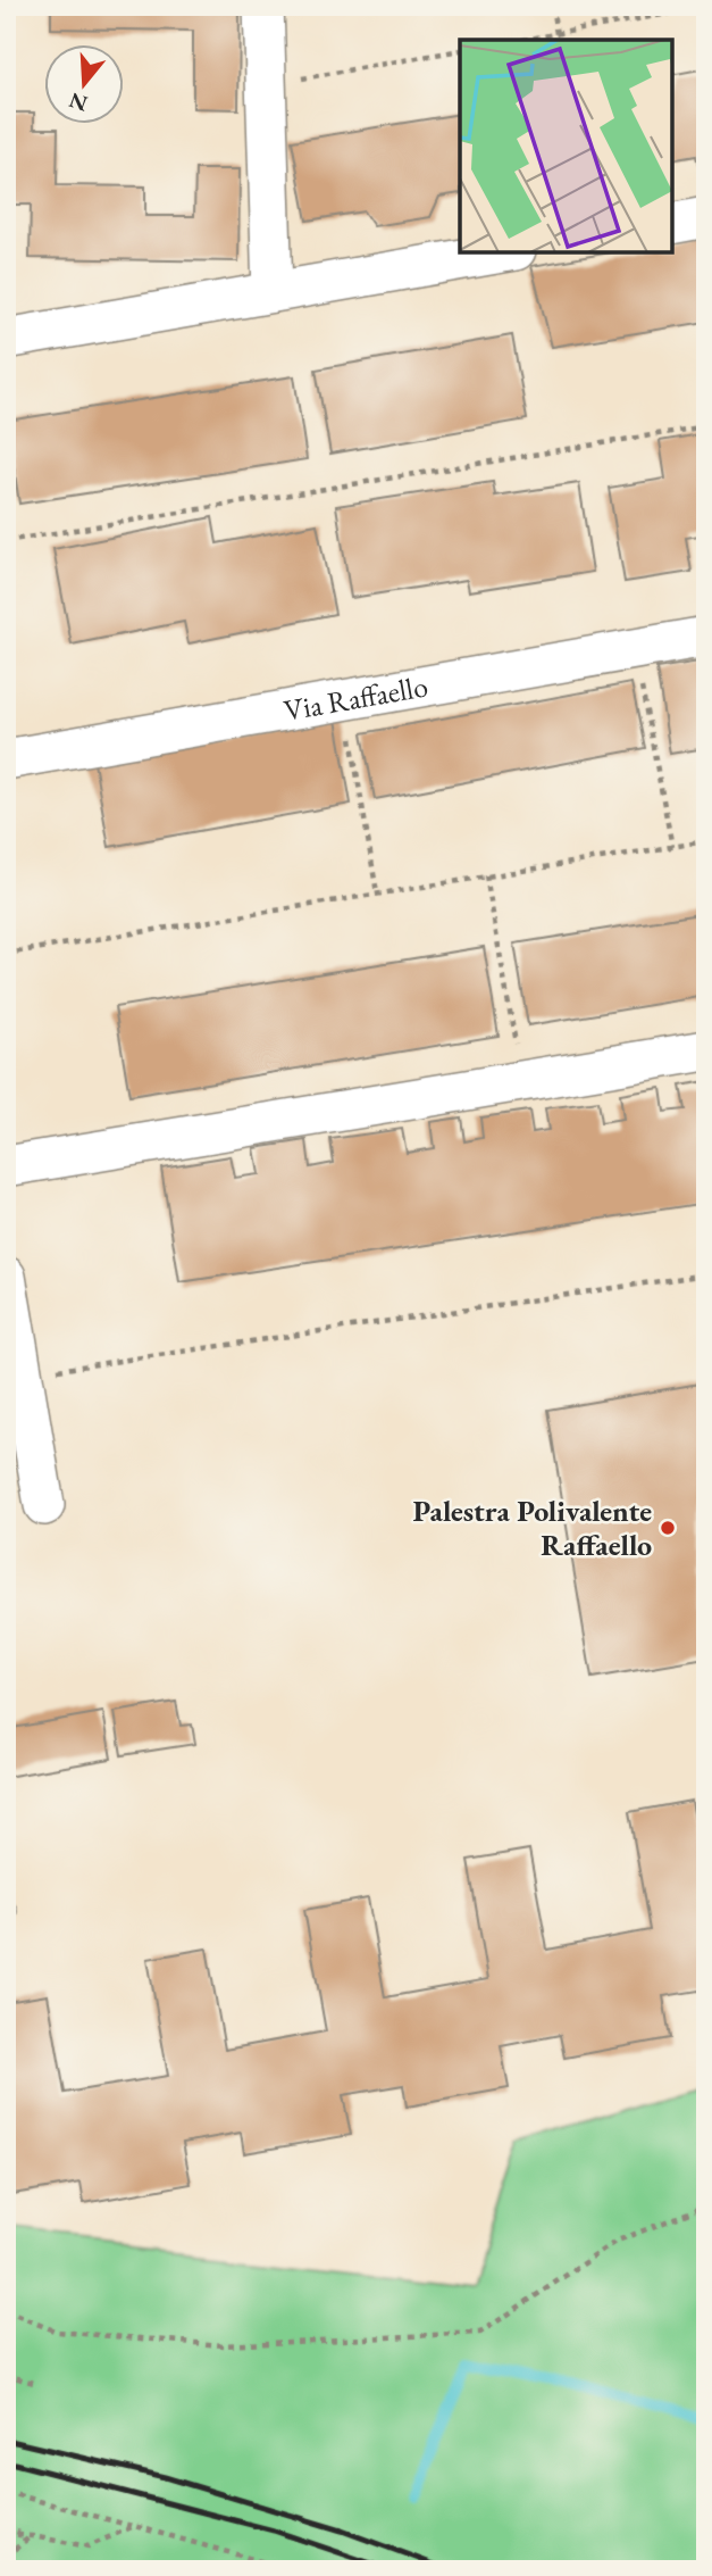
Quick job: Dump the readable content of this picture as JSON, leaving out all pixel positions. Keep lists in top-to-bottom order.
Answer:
{
  "streets": {
    "street": ["Via Raffaello"]
  },
  "places": ["Palestra Polivalente Raffaello"],
  "north": "bottom"
}
